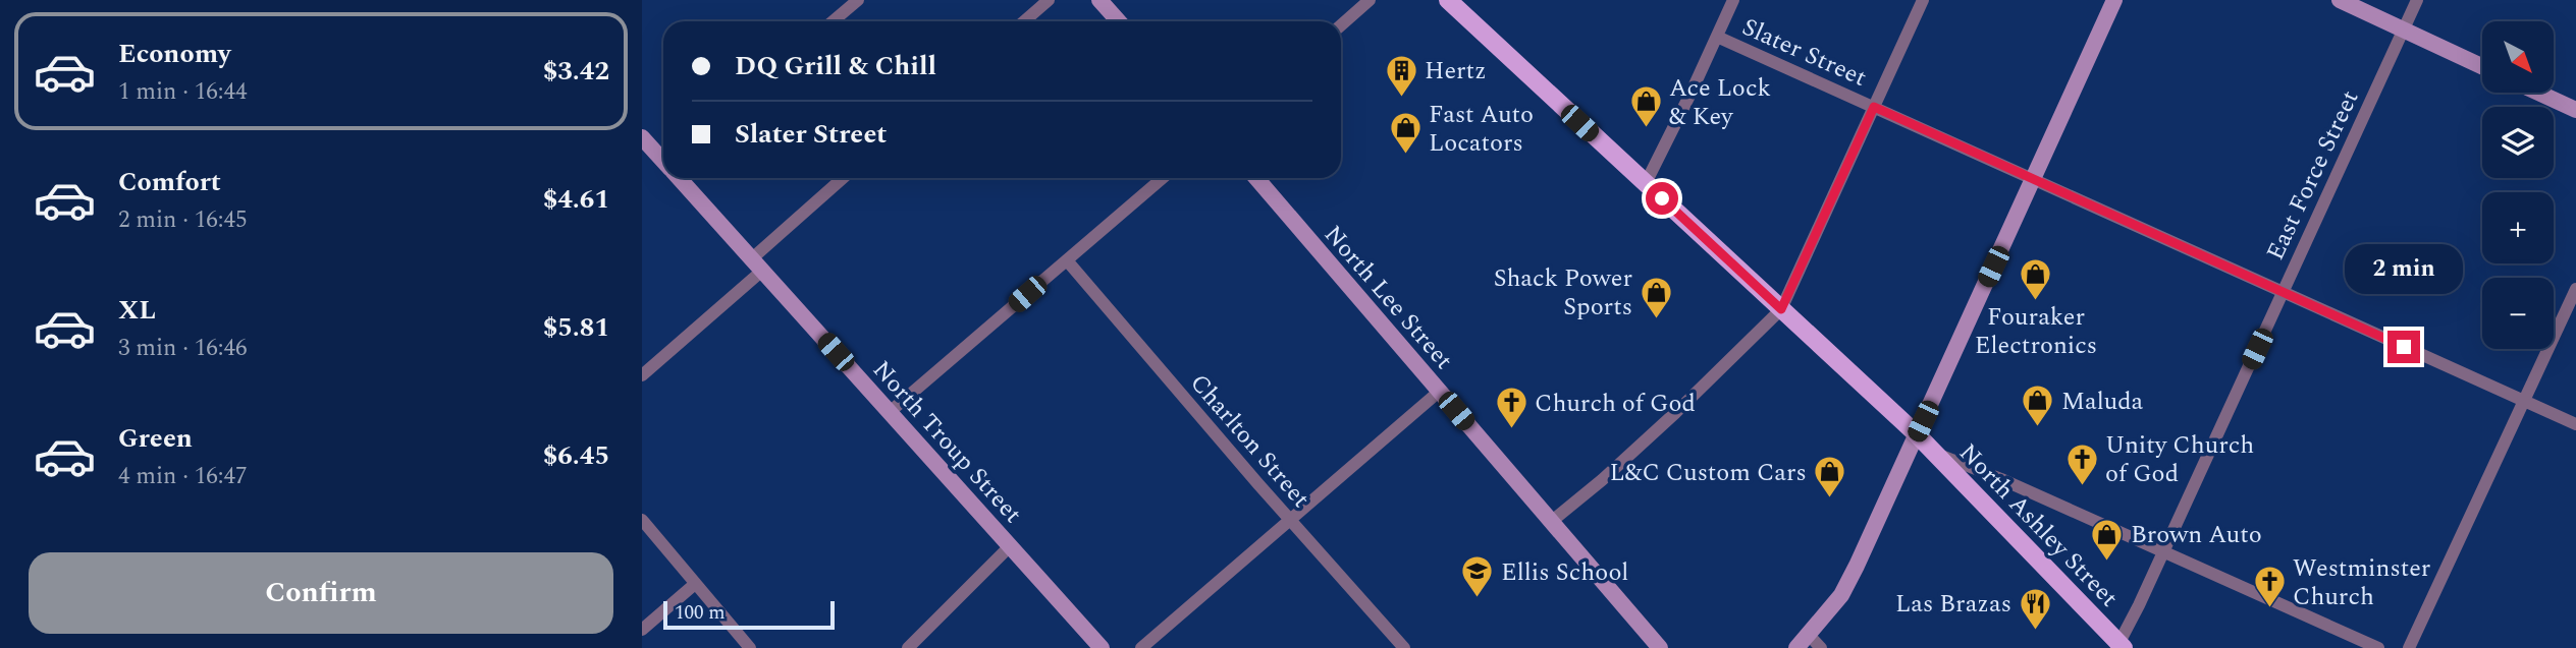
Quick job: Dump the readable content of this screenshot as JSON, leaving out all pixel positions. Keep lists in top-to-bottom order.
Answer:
{
  "streets": {
    "main road": ["North Ashley Street"],
    "street": [
      "Slater Street",
      "East Force Street",
      "North Lee Street",
      "Charlton Street",
      "North Troup Street"
    ]
  },
  "crossings": [
    ["Slater Street", "East Force Street"],
    ["East Force Street", "North Ashley Street"]
  ],
  "places": {
    "building": ["Hertz"],
    "shop": [
      "Ace Lock & Key",
      "Fast Auto Locators",
      "Fouraker Electronics",
      "Shack Power Sports",
      "Maluda",
      "L&C Custom Cars",
      "Brown Auto"
    ],
    "church": ["Church of God", "Unity Church of God", "Westminster Church"],
    "school or university": ["Ellis School"],
    "restaurant": ["Las Brazas"]
  },
  "scale_bar": "100 m",
  "north": "bottom right",
  "page": {
    "list": [
      {
        "name": "Economy",
        "note": "1 min · 16:44",
        "value": "$3.42"
      },
      {
        "name": "Comfort",
        "note": "2 min · 16:45",
        "value": "$4.61"
      },
      {
        "name": "XL",
        "note": "3 min · 16:46",
        "value": "$5.81"
      },
      {
        "name": "Green",
        "note": "4 min · 16:47",
        "value": "$6.45"
      }
    ],
    "map_buttons": ["+", "−"],
    "banner": ["DQ Grill & Chill", "Slater Street"],
    "bubble": "2 min",
    "buttons": "Confirm",
    "scale": "100 m"
  }
}
